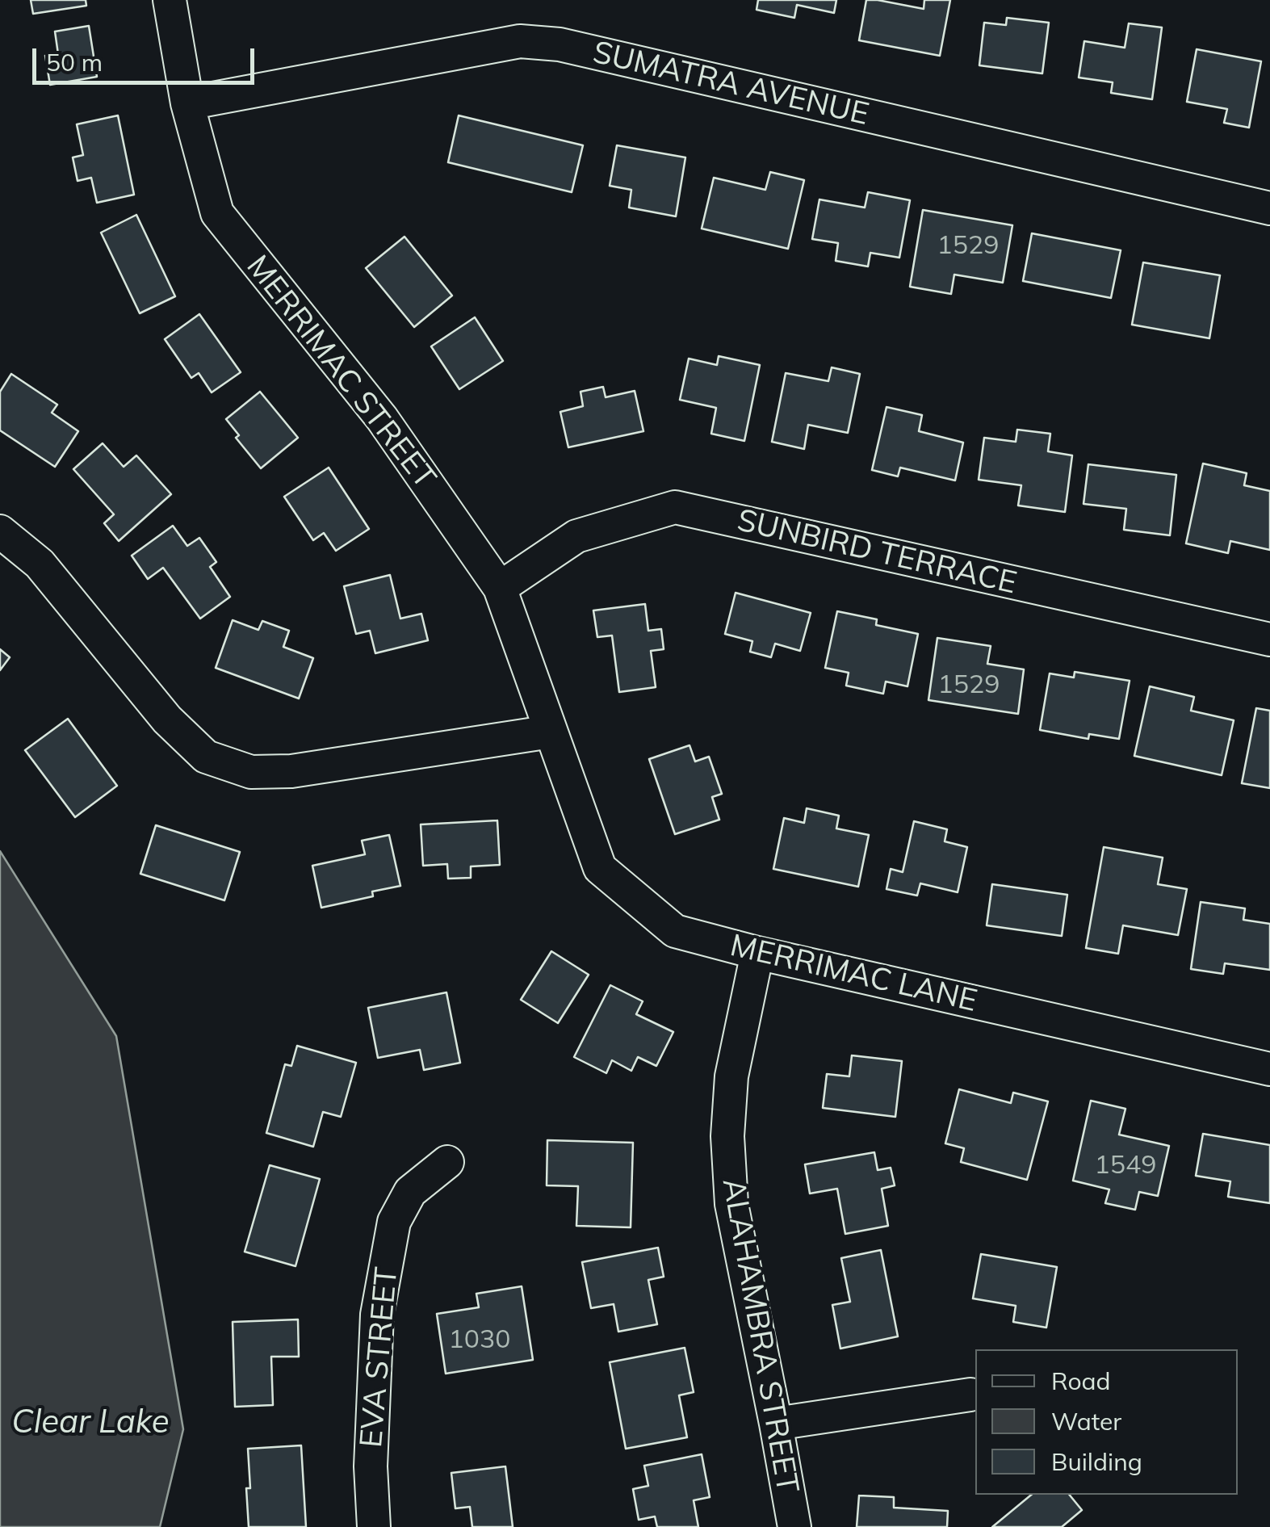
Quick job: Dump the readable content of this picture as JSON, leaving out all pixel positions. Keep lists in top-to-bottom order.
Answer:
{
  "streets": {
    "street": [
      "SUMATRA AVENUE",
      "MERRIMAC STREET",
      "SUNBIRD TERRACE",
      "MERRIMAC LANE",
      "ALAHAMBRA STREET",
      "EVA STREET"
    ]
  },
  "crossings": [
    ["SUMATRA AVENUE", "MERRIMAC STREET"],
    ["MERRIMAC STREET", "SUNBIRD TERRACE"],
    ["MERRIMAC STREET", "MERRIMAC LANE"],
    ["MERRIMAC LANE", "ALAHAMBRA STREET"]
  ],
  "water": ["Clear Lake"],
  "house_numbers": [
    "1529",
    "1529",
    "1549",
    "1030"
  ],
  "legend": ["Road", "Water", "Building"],
  "scale_bar": "50 m"
}
